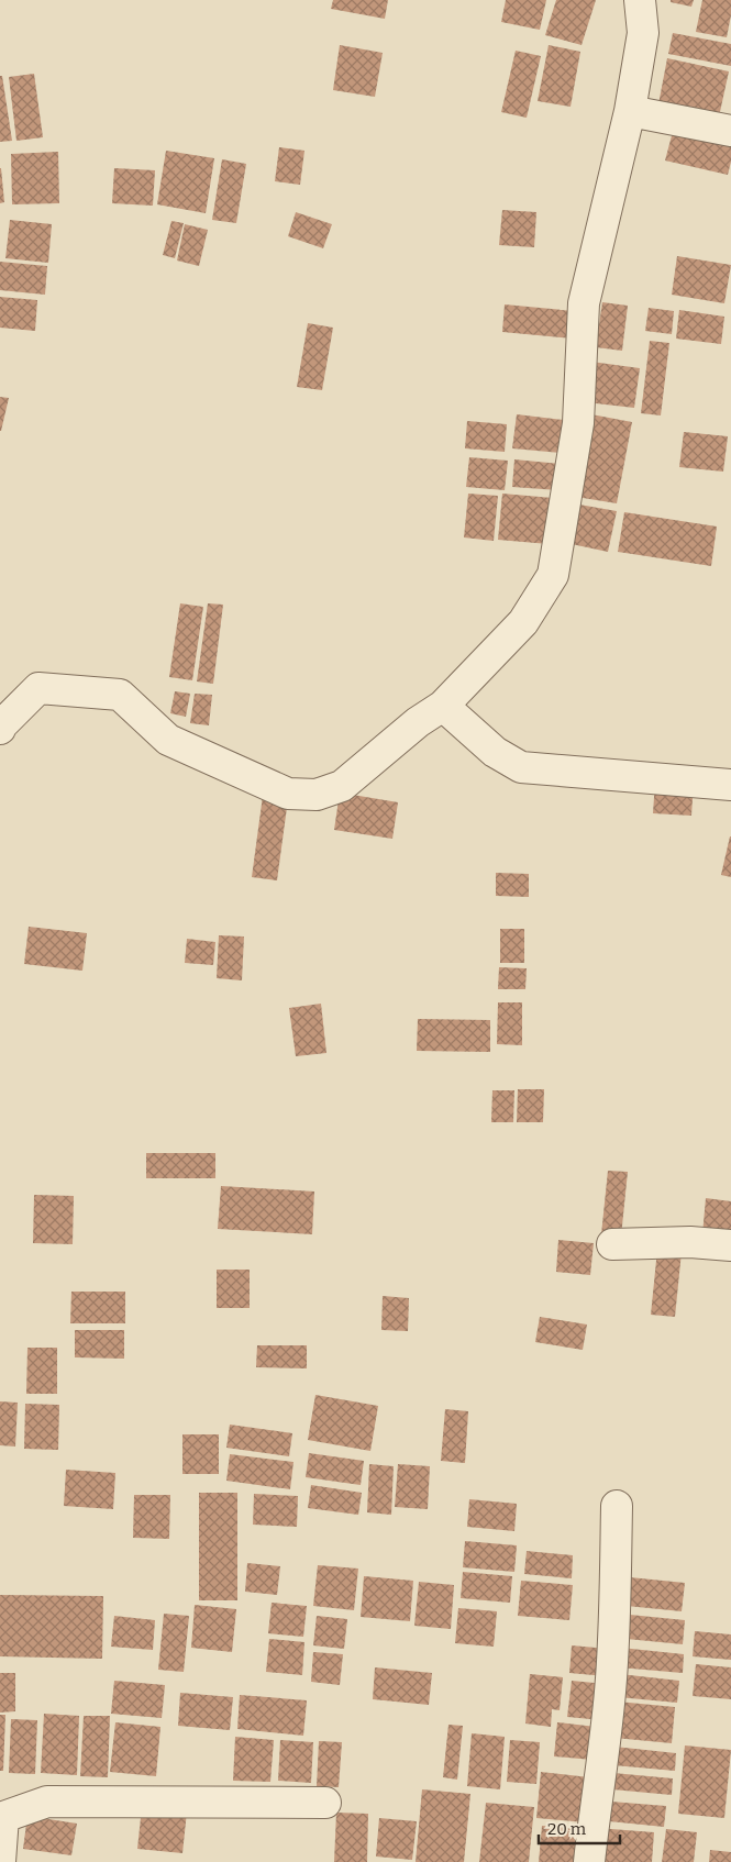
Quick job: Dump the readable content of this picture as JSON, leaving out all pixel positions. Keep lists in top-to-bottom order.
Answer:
{
  "scale_bar": "20 m"
}
